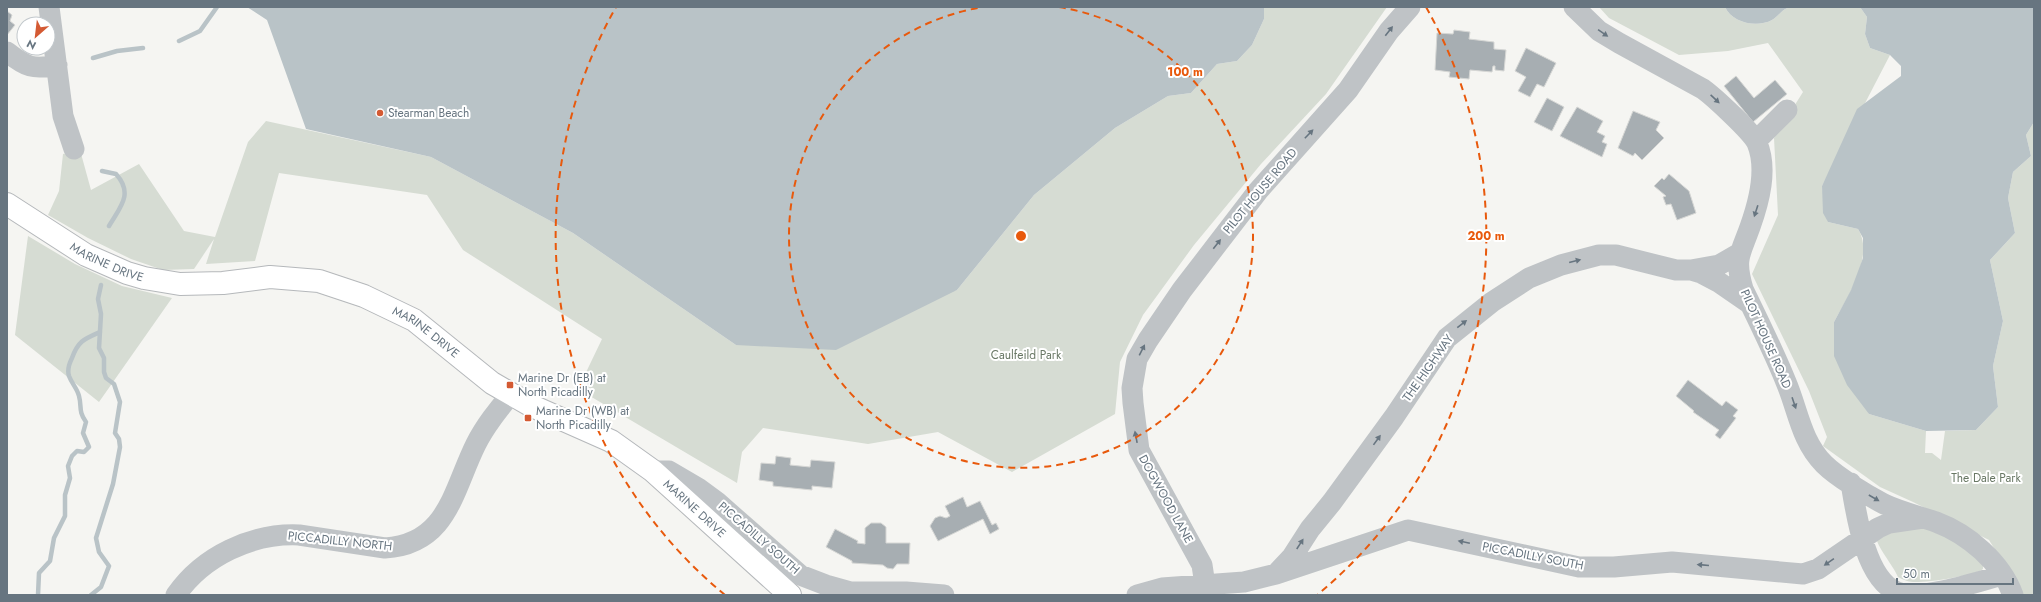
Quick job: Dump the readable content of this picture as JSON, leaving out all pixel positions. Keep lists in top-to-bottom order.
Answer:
{
  "streets": {
    "main road": ["MARINE DRIVE"],
    "street": [
      "PILOT HOUSE ROAD",
      "THE HIGHWAY",
      "DOGWOOD LANE",
      "PICCADILLY SOUTH",
      "PICCADILLY NORTH"
    ]
  },
  "crossings": [
    ["PILOT HOUSE ROAD", "THE HIGHWAY"],
    ["PILOT HOUSE ROAD", "DOGWOOD LANE"],
    ["PILOT HOUSE ROAD", "PICCADILLY SOUTH"],
    ["MARINE DRIVE", "PICCADILLY SOUTH"],
    ["MARINE DRIVE", "PICCADILLY NORTH"],
    ["THE HIGHWAY", "PICCADILLY SOUTH"],
    ["DOGWOOD LANE", "PICCADILLY SOUTH"]
  ],
  "one_way": ["THE HIGHWAY", "DOGWOOD LANE", "PICCADILLY SOUTH"],
  "parks": ["Caulfeild Park", "The Dale Park"],
  "places": {
    "other": ["Stearman Beach"],
    "transit": ["Marine Dr (EB) at North Picadilly", "Marine Dr (WB) at North Picadilly"]
  },
  "scale_bar": "50 m",
  "north": "bottom left",
  "rings": ["100 m", "200 m"]
}
